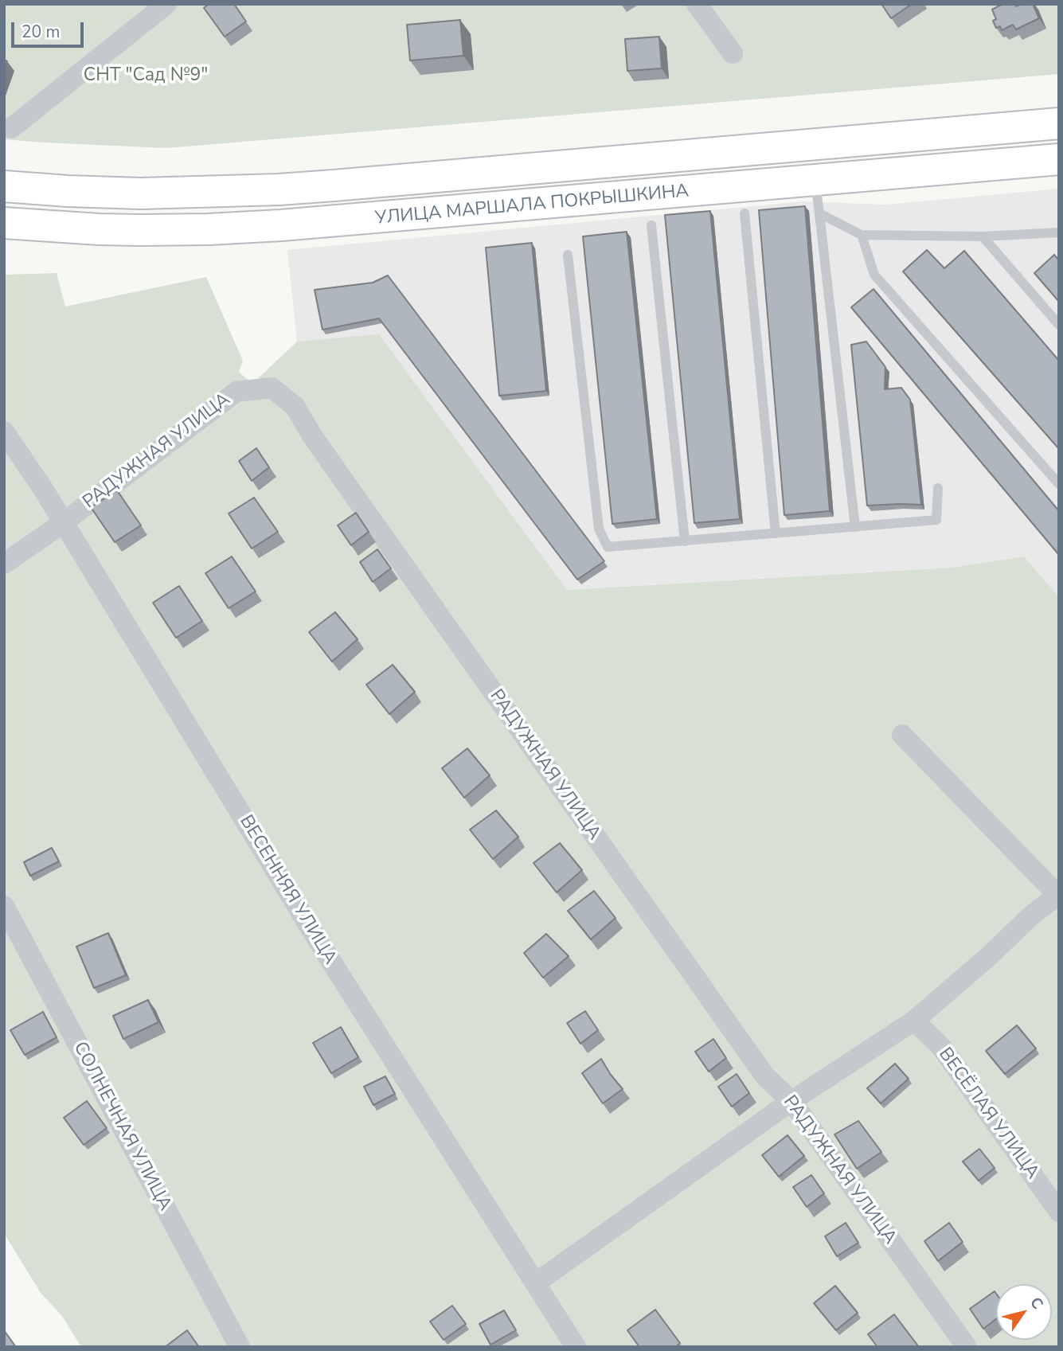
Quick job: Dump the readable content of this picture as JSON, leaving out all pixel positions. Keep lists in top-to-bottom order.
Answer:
{
  "streets": {
    "main road": ["УЛИЦА МАРШАЛА ПОКРЫШКИНА"],
    "street": [
      "РАДУЖНАЯ УЛИЦА",
      "ВЕСЕННЯЯ УЛИЦА",
      "ВЕСЁЛАЯ УЛИЦА",
      "СОЛНЕЧНАЯ УЛИЦА"
    ]
  },
  "crossings": [
    ["РАДУЖНАЯ УЛИЦА", "ВЕСЕННЯЯ УЛИЦА"]
  ],
  "parks": ["СНТ \"Сад №9\""],
  "scale_bar": "20 m",
  "north": "top right"
}
